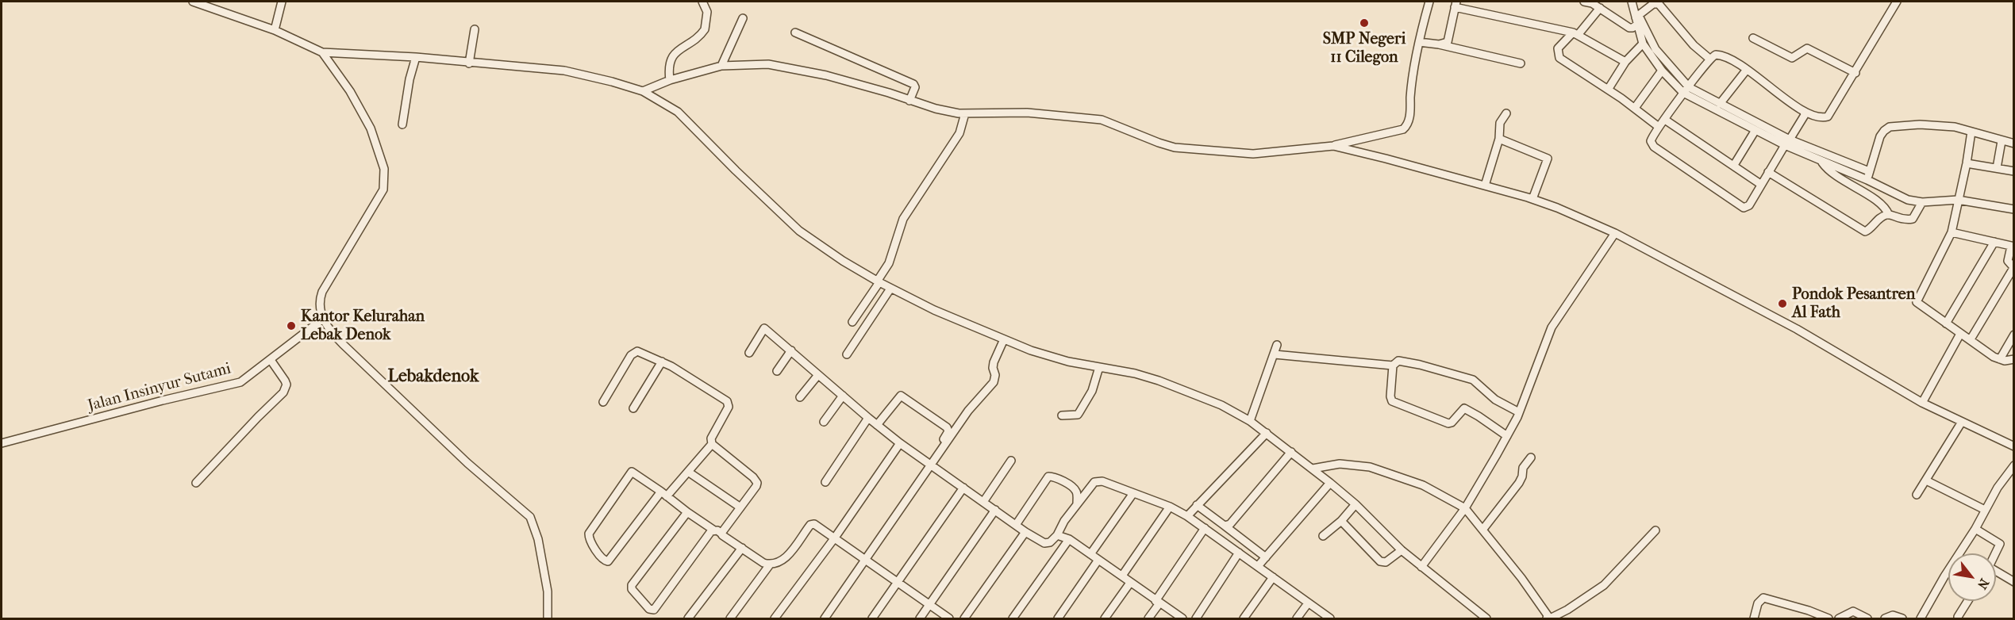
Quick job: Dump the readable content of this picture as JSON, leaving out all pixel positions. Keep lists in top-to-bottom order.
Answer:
{
  "streets": {
    "street": ["Jalan Insinyur Sutami"]
  },
  "districts": ["Lebakdenok"],
  "places": ["SMP Negeri 11 Cilegon", "Pondok Pesantren Al Fath", "Kantor Kelurahan Lebak Denok"],
  "north": "bottom right"
}
